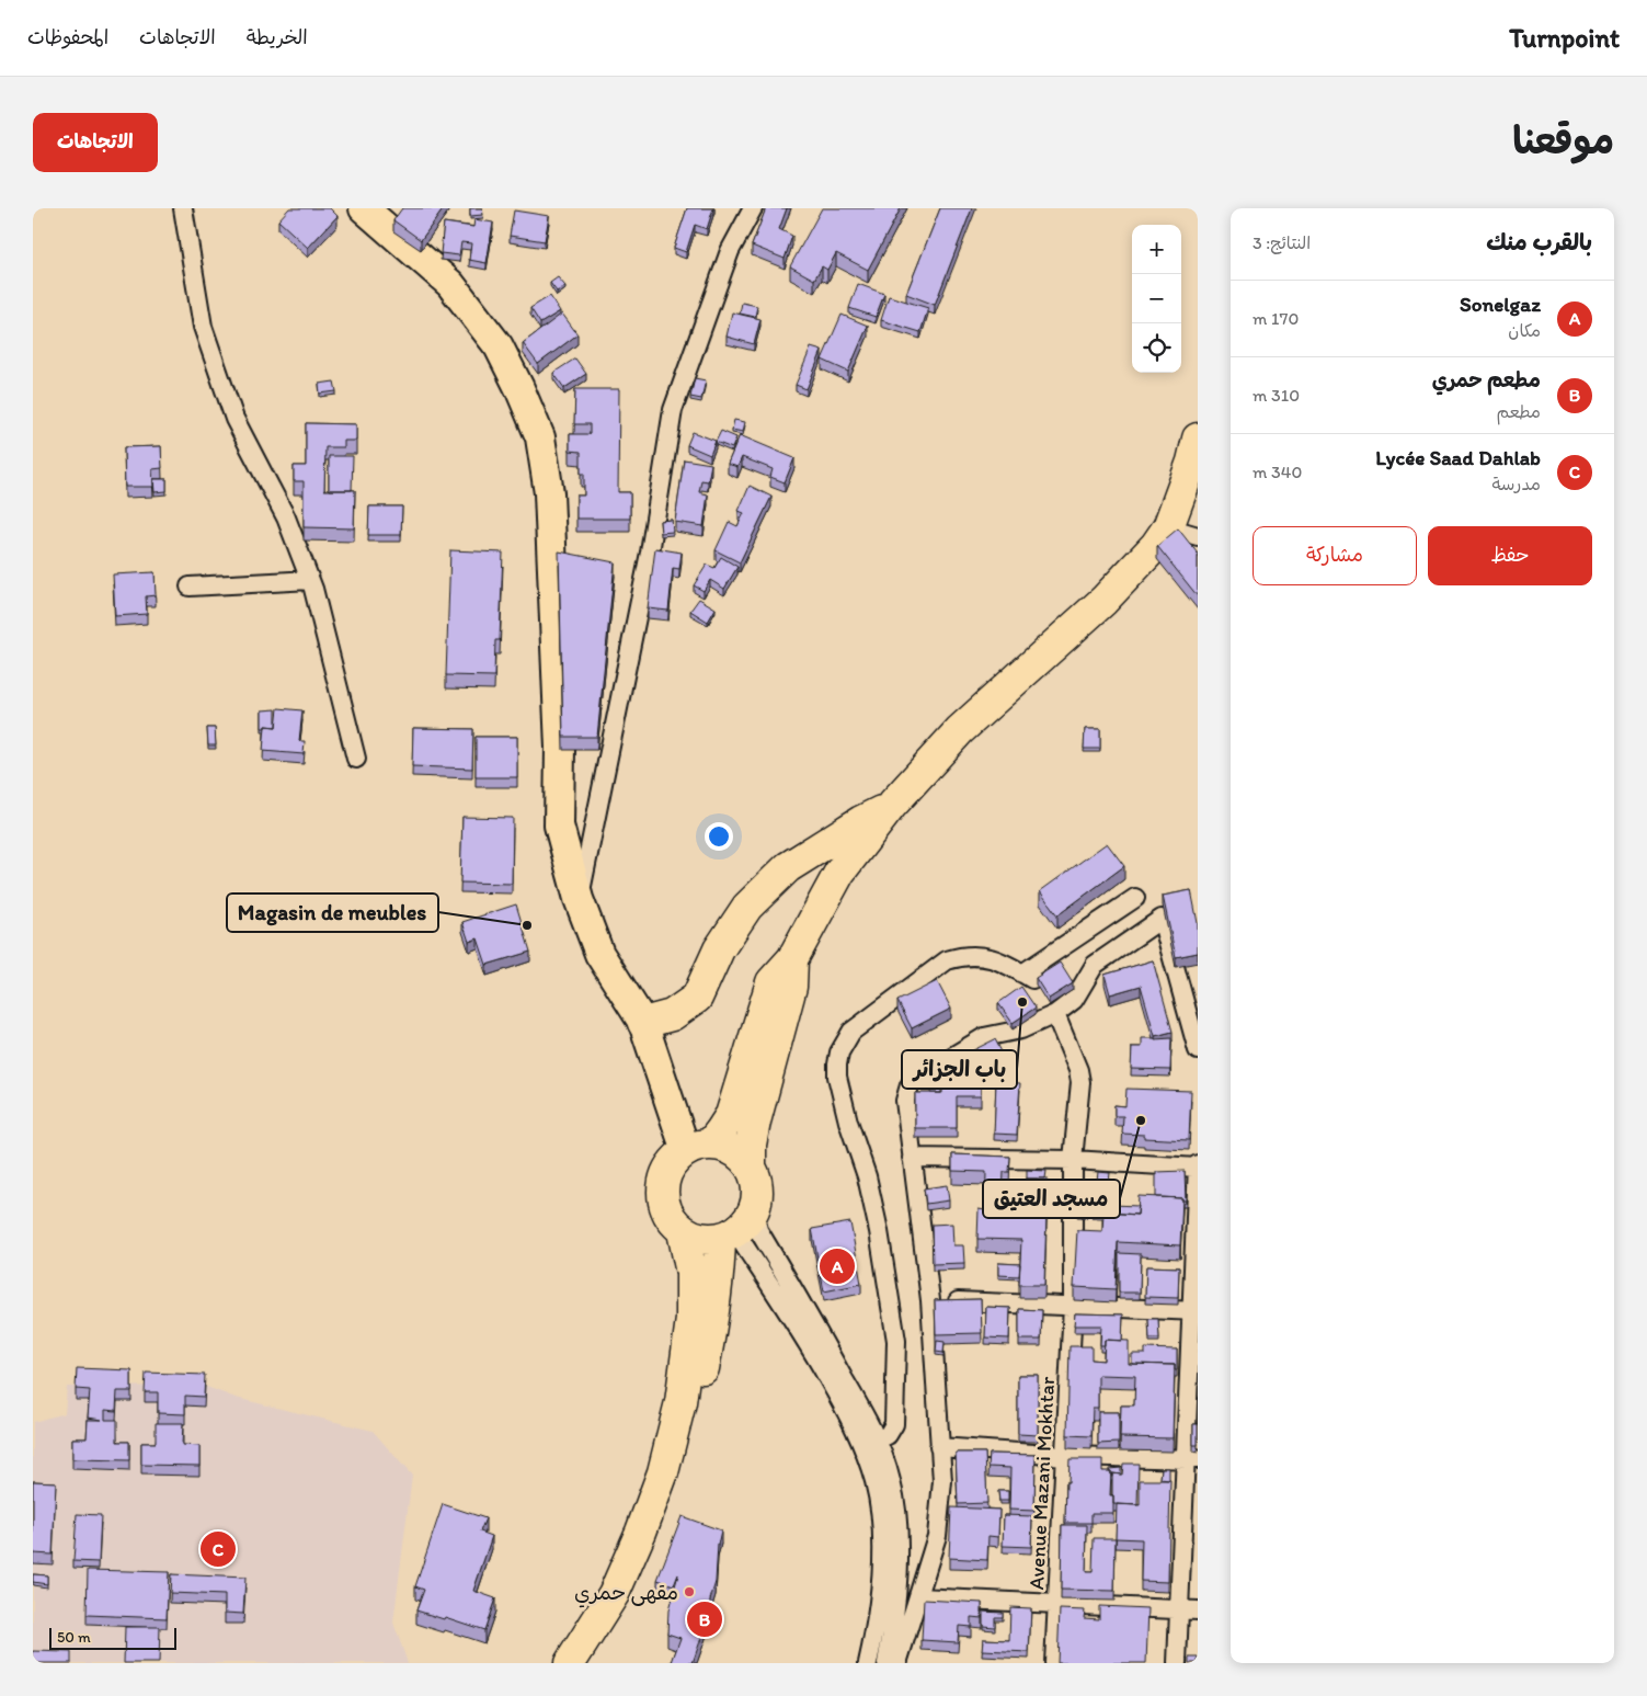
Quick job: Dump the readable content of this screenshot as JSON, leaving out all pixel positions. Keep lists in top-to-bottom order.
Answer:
{
  "streets": {
    "street": ["Avenue Mazani Mokhtar"]
  },
  "places": [
    "Magasin de meubles",
    "باب الجزائر",
    "مسجد العتيق",
    "مقهى حمري"
  ],
  "scale_bar": "50 m",
  "page": {
    "header": "Turnpoint",
    "nav": ["الخريطة", "الاتجاهات", "المحفوظات"],
    "title": "موقعنا",
    "buttons": [
      "الاتجاهات",
      ["حفظ", "مشاركة"]
    ],
    "heading": ["بالقرب منك", "النتائج: 3"],
    "map_buttons": ["+", "−"],
    "list": [
      {
        "mark": "A",
        "name": "Sonelgaz",
        "note": "مكان",
        "value": "170 m"
      },
      {
        "mark": "B",
        "name": "مطعم حمري",
        "note": "مطعم",
        "value": "310 m"
      },
      {
        "mark": "C",
        "name": "Lycée Saad Dahlab",
        "note": "مدرسة",
        "value": "340 m"
      }
    ],
    "pins": ["A", "C", "B"],
    "scale": "50 m"
  }
}
